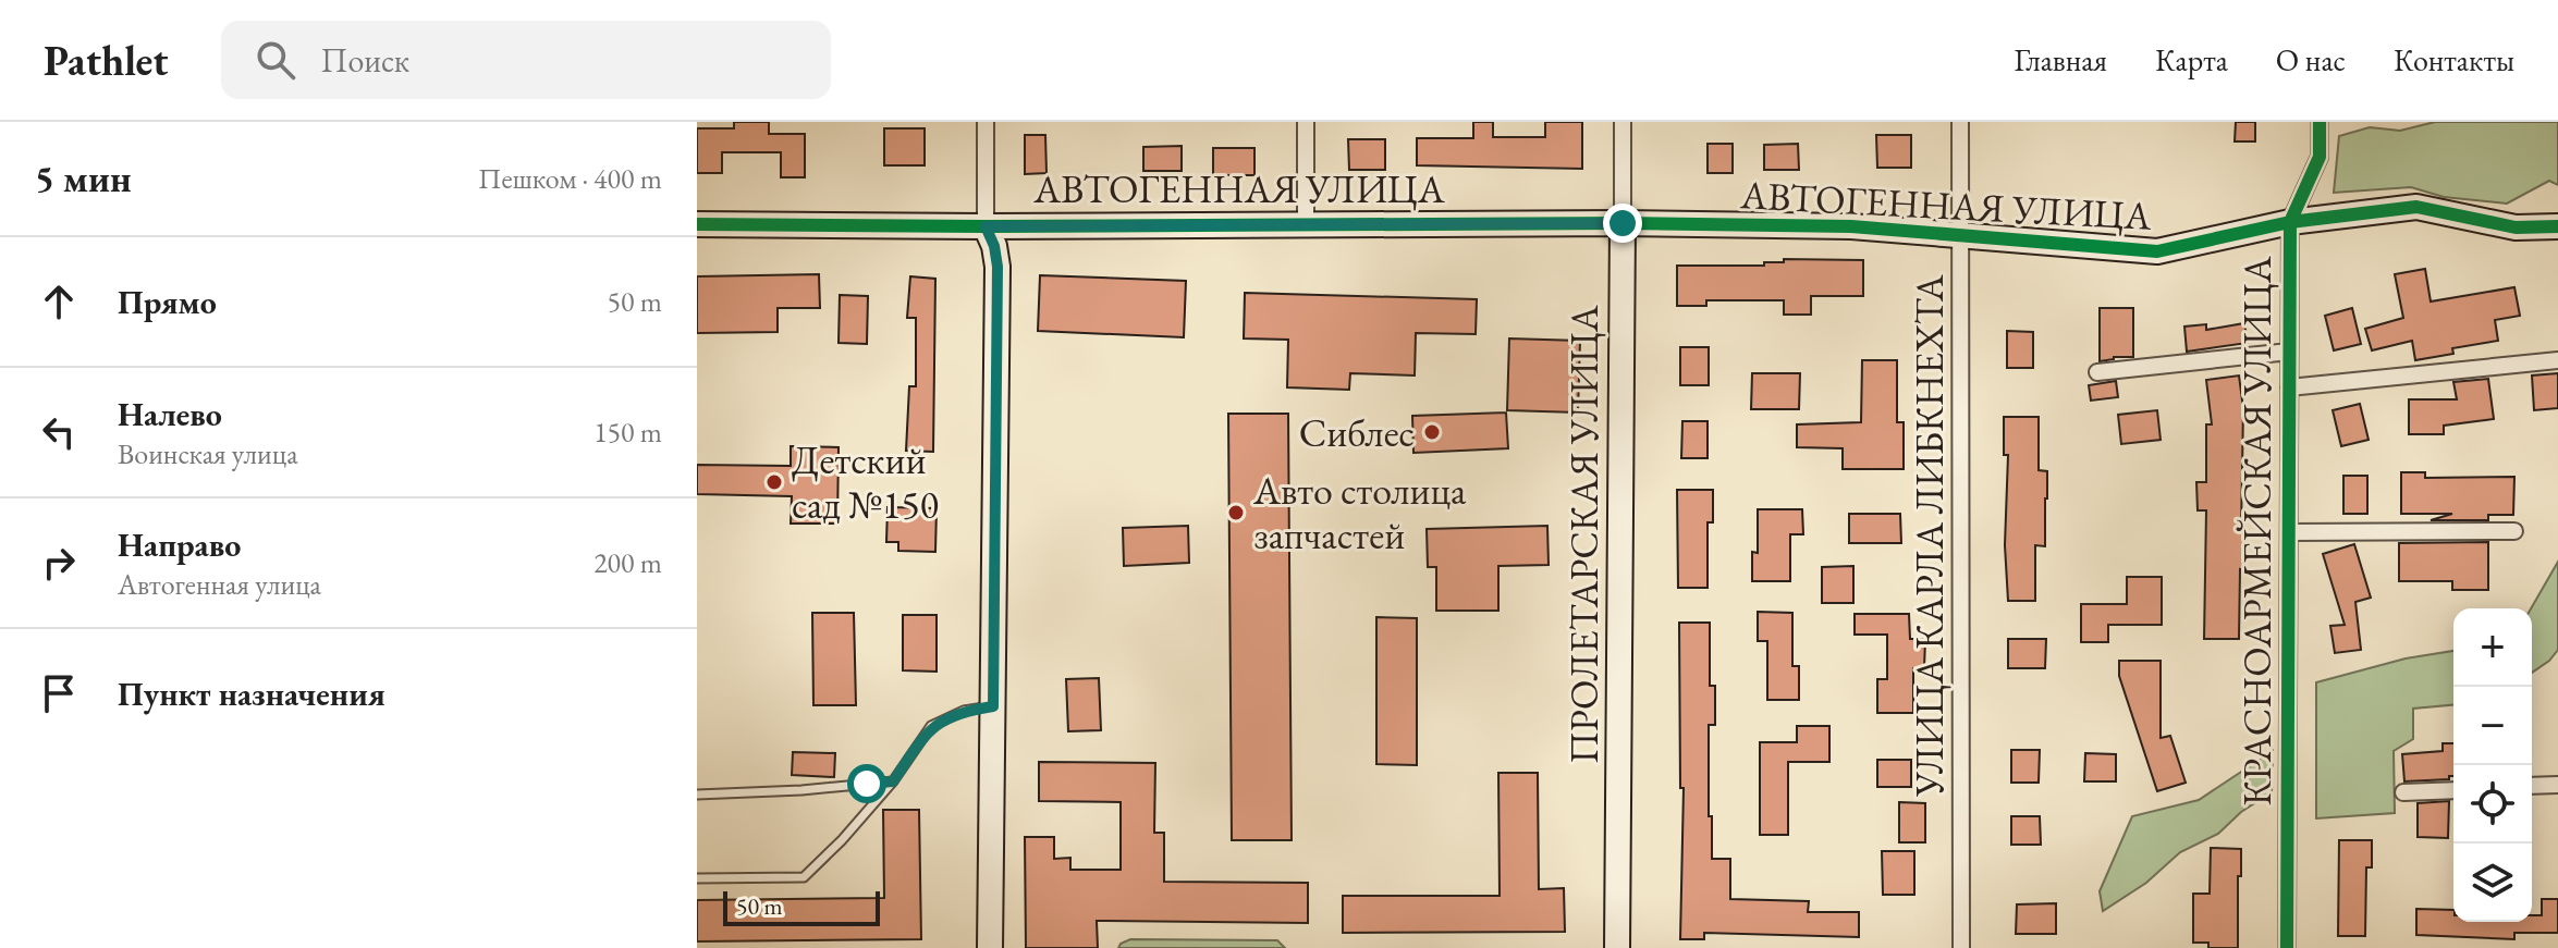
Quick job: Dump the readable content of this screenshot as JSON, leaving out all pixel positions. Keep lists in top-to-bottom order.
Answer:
{
  "streets": {
    "street": [
      "АВТОГЕННАЯ УЛИЦА",
      "КРАСНОАРМЕЙСКАЯ УЛИЦА",
      "ПРОЛЕТАРСКАЯ УЛИЦА",
      "УЛИЦА КАРЛА ЛИБКНЕХТА"
    ]
  },
  "crossings": [
    ["АВТОГЕННАЯ УЛИЦА", "КРАСНОАРМЕЙСКАЯ УЛИЦА"],
    ["АВТОГЕННАЯ УЛИЦА", "ПРОЛЕТАРСКАЯ УЛИЦА"],
    ["АВТОГЕННАЯ УЛИЦА", "УЛИЦА КАРЛА ЛИБКНЕХТА"]
  ],
  "places": ["Сиблес", "Детский сад №150", "Авто столица запчастей"],
  "scale_bar": "50 m",
  "page": {
    "header": "Pathlet",
    "search": "Поиск",
    "nav": [
      "Главная",
      "Карта",
      "О нас",
      "Контакты"
    ],
    "heading": ["5 мин", "Пешком · 400 m"],
    "list": [
      ["Прямо", "50 m"],
      ["Налево", "Воинская улица", "150 m"],
      ["Направо", "Автогенная улица", "200 m"],
      "Пункт назначения"
    ],
    "map_buttons": ["+", "−"],
    "scale": "50 m"
  }
}
